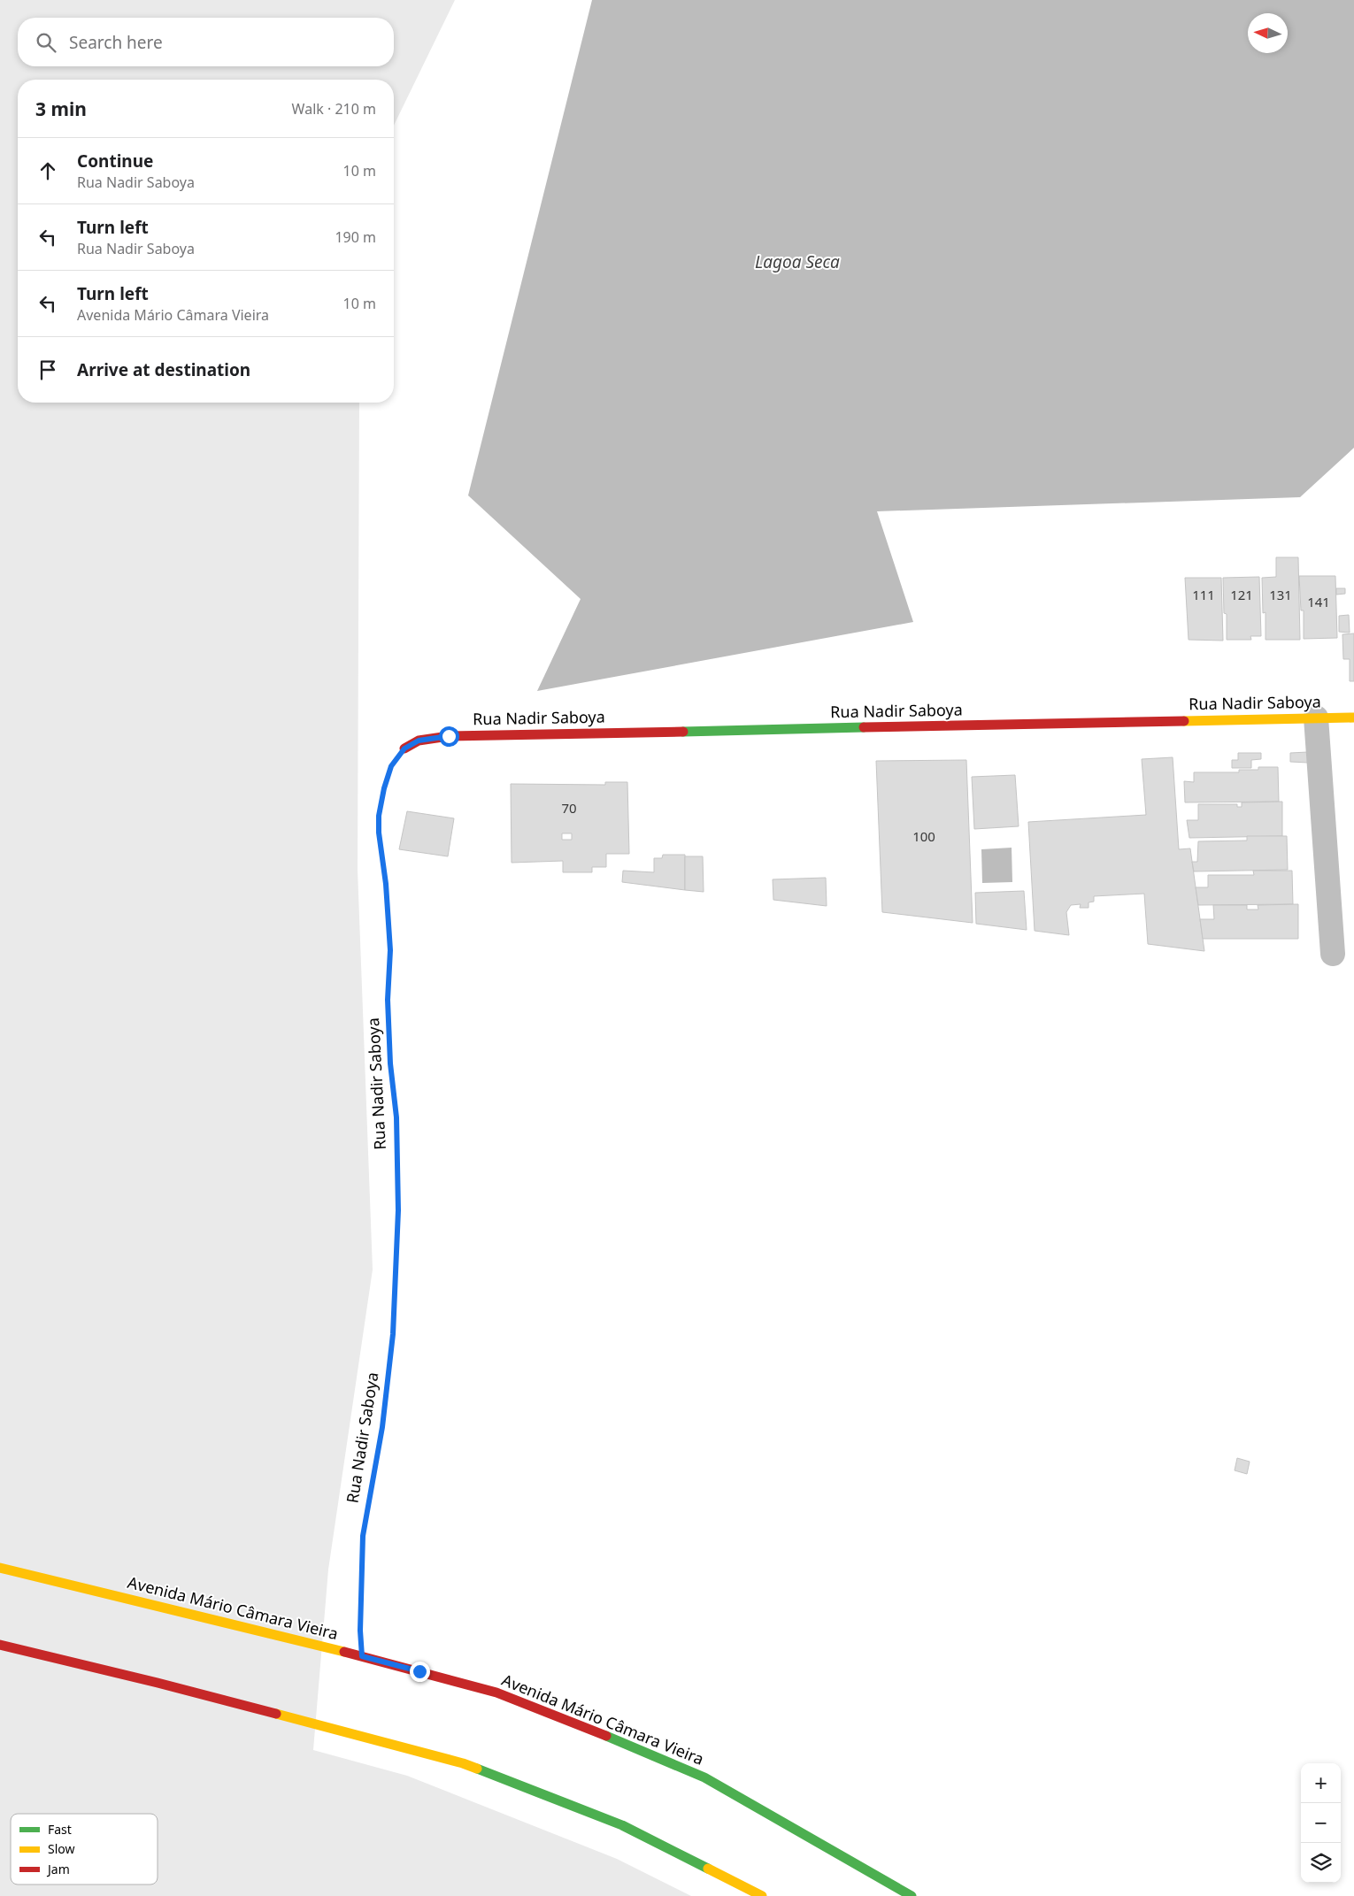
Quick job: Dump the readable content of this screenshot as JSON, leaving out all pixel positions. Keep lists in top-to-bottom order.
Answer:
{
  "streets": {
    "street": ["Rua Nadir Saboya", "Avenida Mário Câmara Vieira"]
  },
  "crossings": [
    ["Rua Nadir Saboya", "Avenida Mário Câmara Vieira"]
  ],
  "water": ["Lagoa Seca"],
  "house_numbers": [
    "111",
    "121",
    "131",
    "141",
    "70",
    "100"
  ],
  "legend": ["Fast", "Slow", "Jam"],
  "north": "left",
  "page": {
    "search": "Search here",
    "heading": ["3 min", "Walk · 210 m"],
    "list": [
      ["Continue", "Rua Nadir Saboya", "10 m"],
      ["Turn left", "Rua Nadir Saboya", "190 m"],
      ["Turn left", "Avenida Mário Câmara Vieira", "10 m"],
      "Arrive at destination"
    ],
    "map_buttons": ["+", "−"]
  }
}
